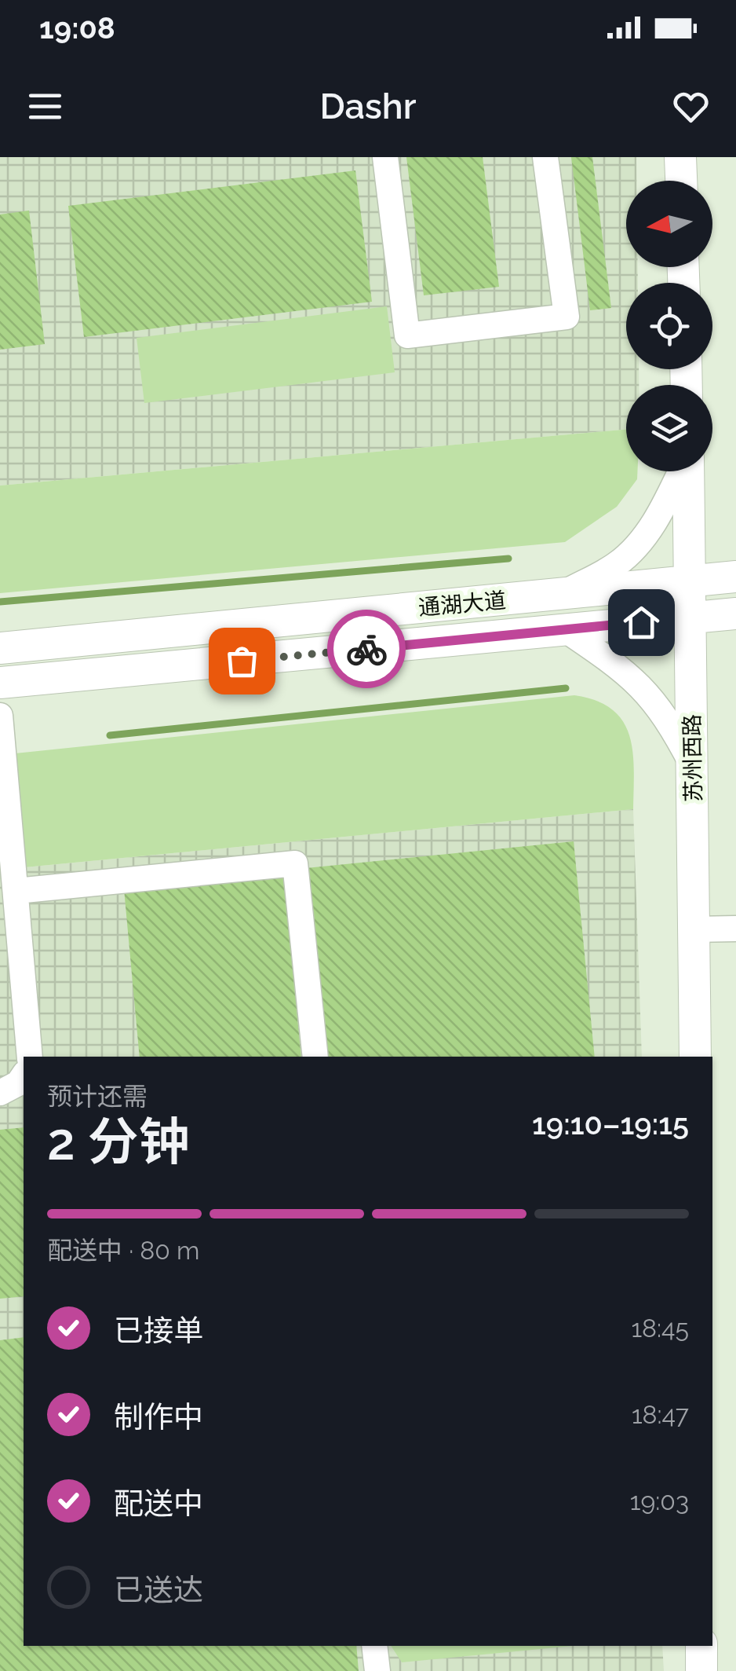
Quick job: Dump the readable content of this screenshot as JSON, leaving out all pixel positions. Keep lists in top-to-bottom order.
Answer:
{
  "streets": {
    "main road": ["通湖大道", "苏州西路"]
  },
  "crossings": [
    ["通湖大道", "苏州西路"]
  ],
  "north": "left",
  "page": {
    "status": "19:08",
    "header": "Dashr",
    "heading": ["2 分钟", "预计还需", "19:10–19:15"],
    "bar": "配送中 · 80 m",
    "list": [
      ["已接单", "18:45"],
      ["制作中", "18:47"],
      ["配送中", "19:03"],
      "已送达"
    ]
  }
}
